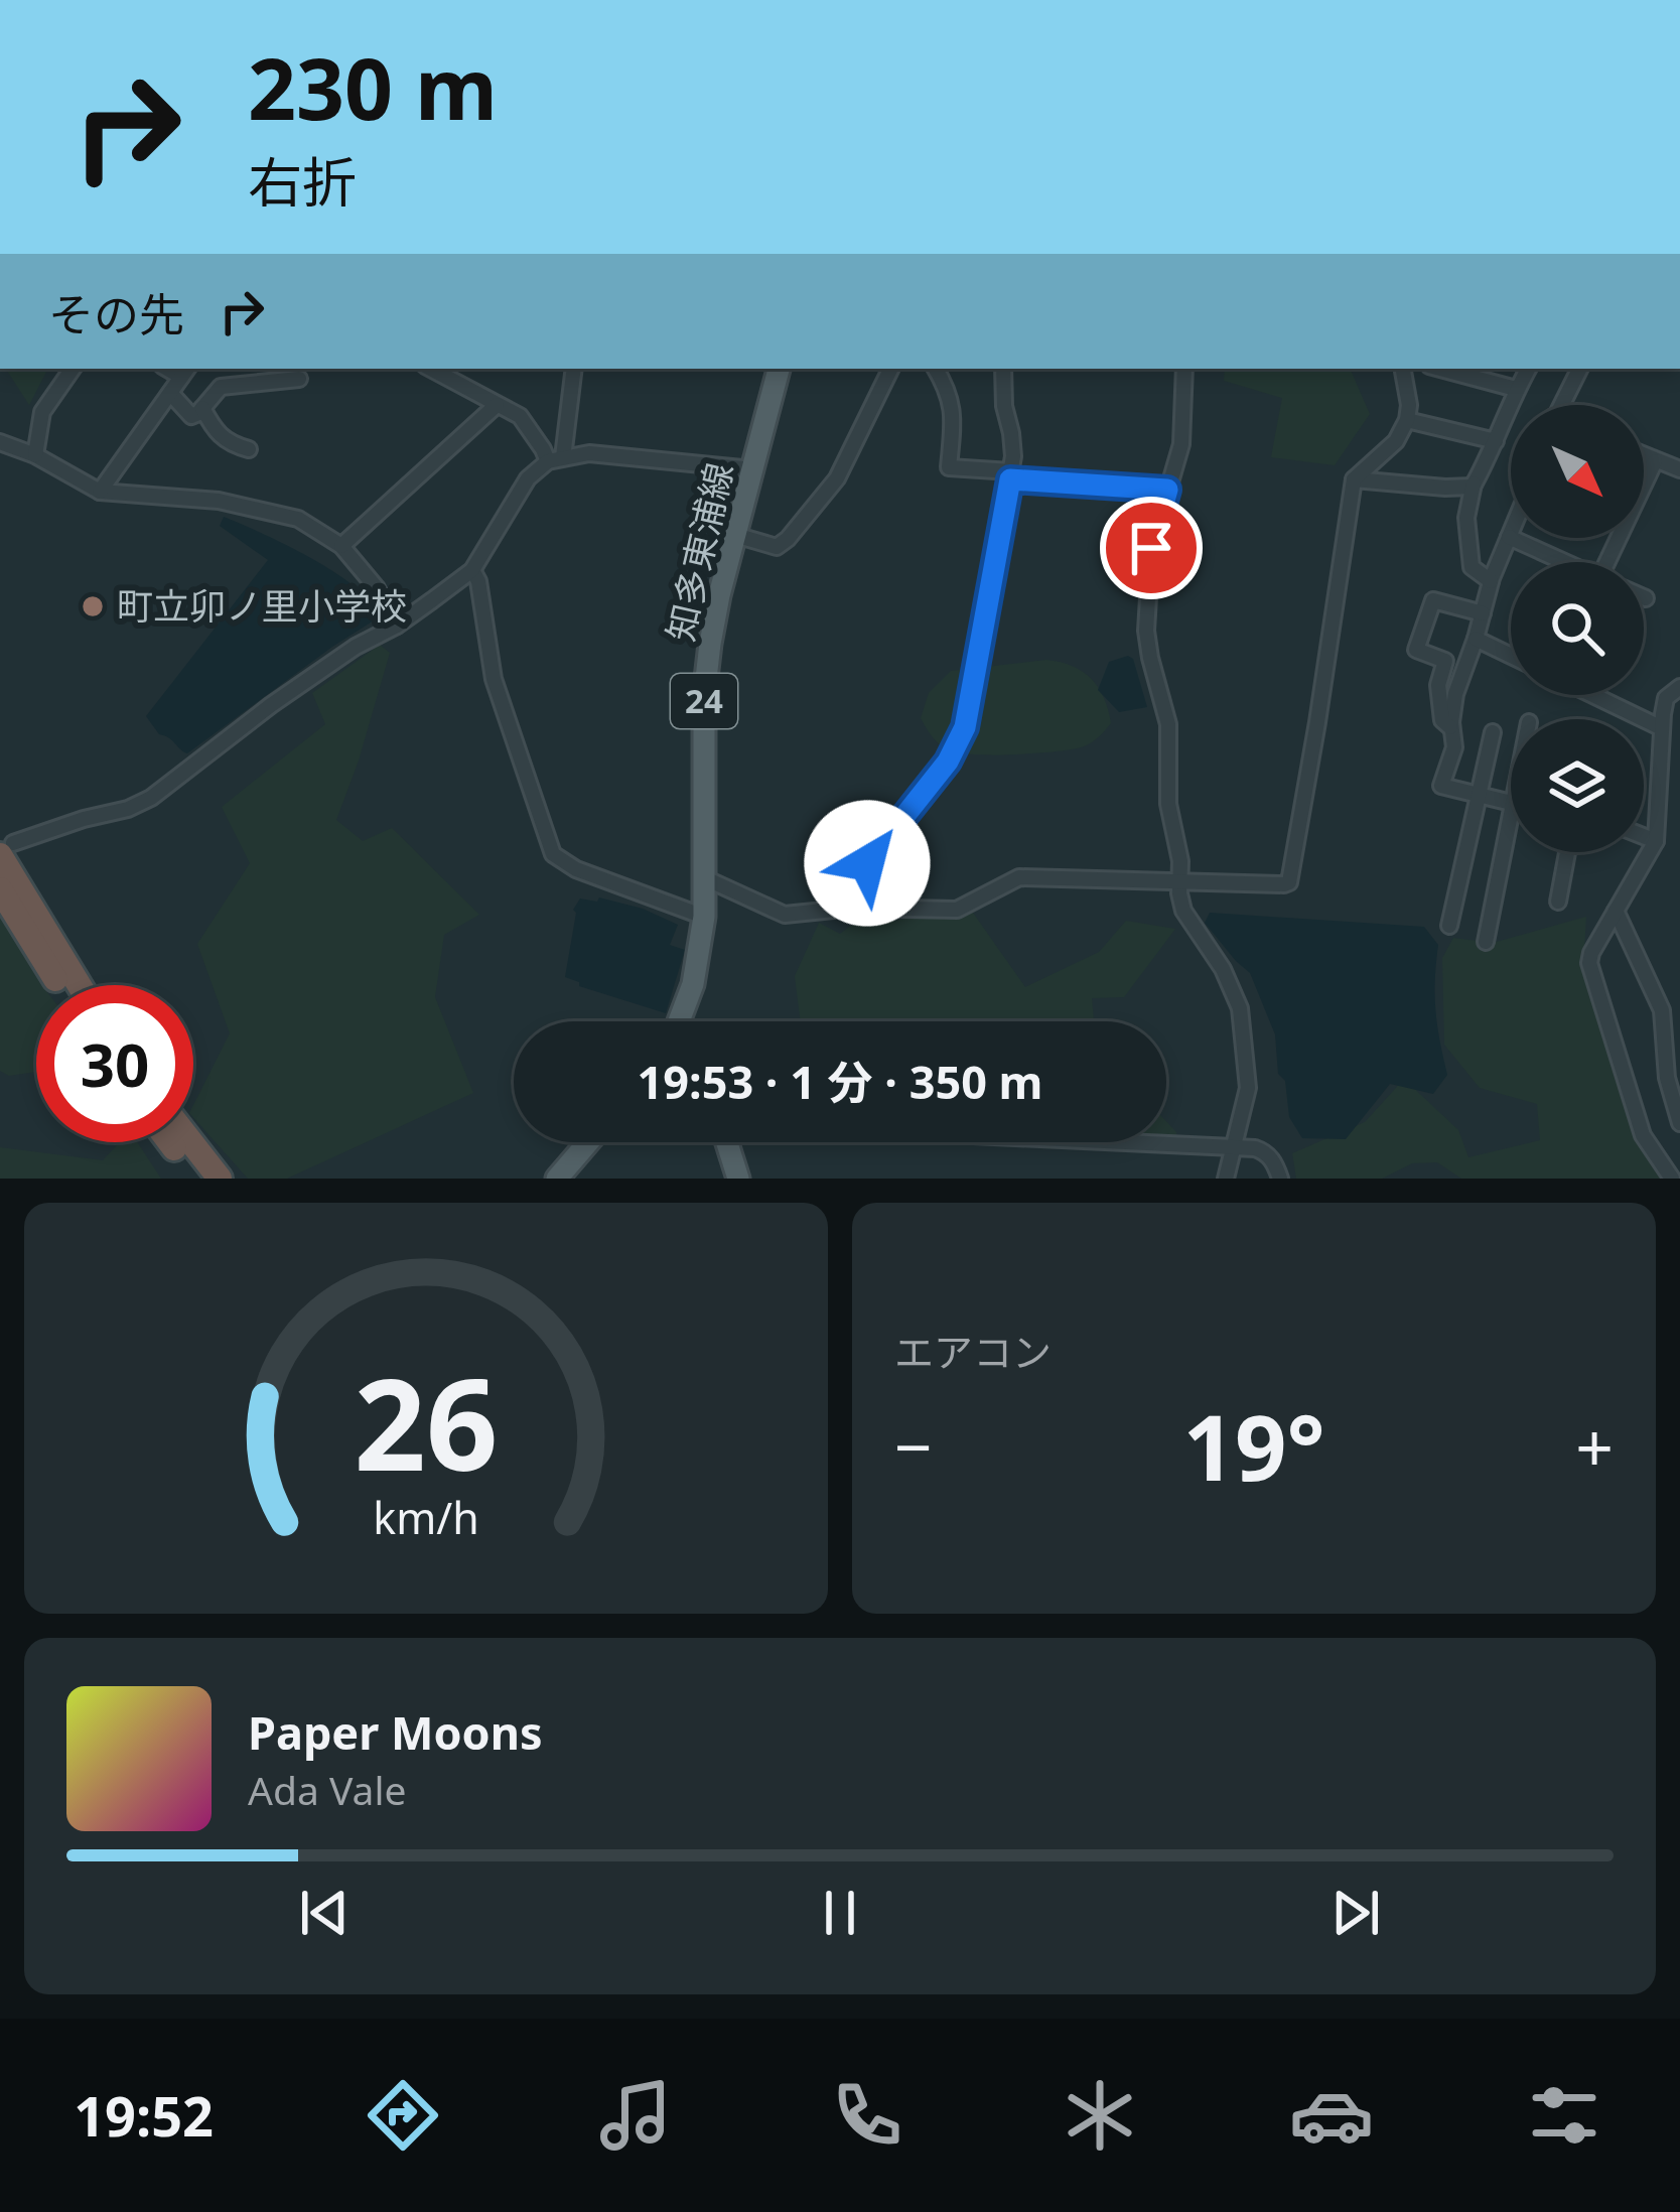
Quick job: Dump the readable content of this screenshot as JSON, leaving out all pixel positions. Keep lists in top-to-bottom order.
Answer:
{
  "streets": {
    "main road": ["知多東浦線", "24"]
  },
  "places": ["町立卯ノ里小学校"],
  "north": "bottom right",
  "page": {
    "turn": ["230 m", "右折"],
    "then": "その先",
    "limit": "30",
    "trip": "19:53 · 1 分 · 350 m",
    "tile": "エアコン",
    "heat": ["−", "19°", "+"],
    "song": ["Paper Moons", "Ada Vale"],
    "tabs": "19:52",
    "gauge": ["26", "km/h"]
  }
}
